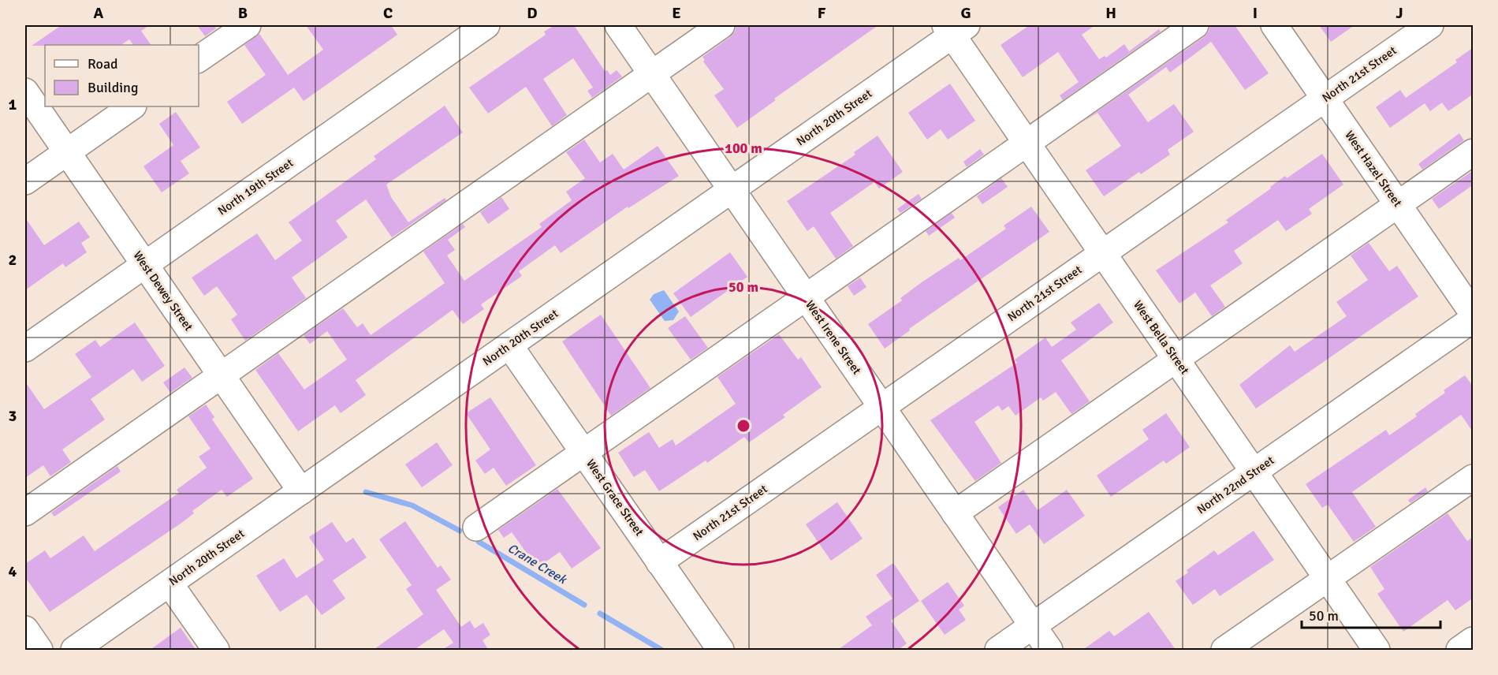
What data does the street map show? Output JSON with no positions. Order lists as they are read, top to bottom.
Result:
{
  "streets": {
    "street": [
      "North 21st Street",
      "North 20th Street",
      "West Hazel Street",
      "North 19th Street",
      "West Dewey Street",
      "West Irene Street",
      "West Bella Street",
      "North 22nd Street",
      "West Grace Street"
    ]
  },
  "crossings": [
    ["North 21st Street", "West Hazel Street"],
    ["North 21st Street", "West Irene Street"],
    ["North 21st Street", "West Bella Street"],
    ["North 21st Street", "West Grace Street"],
    ["North 20th Street", "West Dewey Street"],
    ["North 20th Street", "West Irene Street"],
    ["North 20th Street", "West Bella Street"],
    ["North 20th Street", "West Grace Street"],
    ["North 19th Street", "West Dewey Street"],
    ["West Irene Street", "North 22nd Street"],
    ["West Bella Street", "North 22nd Street"]
  ],
  "water": ["Crane Creek"],
  "legend": ["Road", "Building"],
  "scale_bar": "50 m",
  "grid": {
    "columns": [
      "A",
      "B",
      "C",
      "D",
      "E",
      "F",
      "G",
      "H",
      "I",
      "J"
    ],
    "rows": [
      "1",
      "2",
      "3",
      "4"
    ]
  },
  "rings": ["100 m", "50 m"]
}
